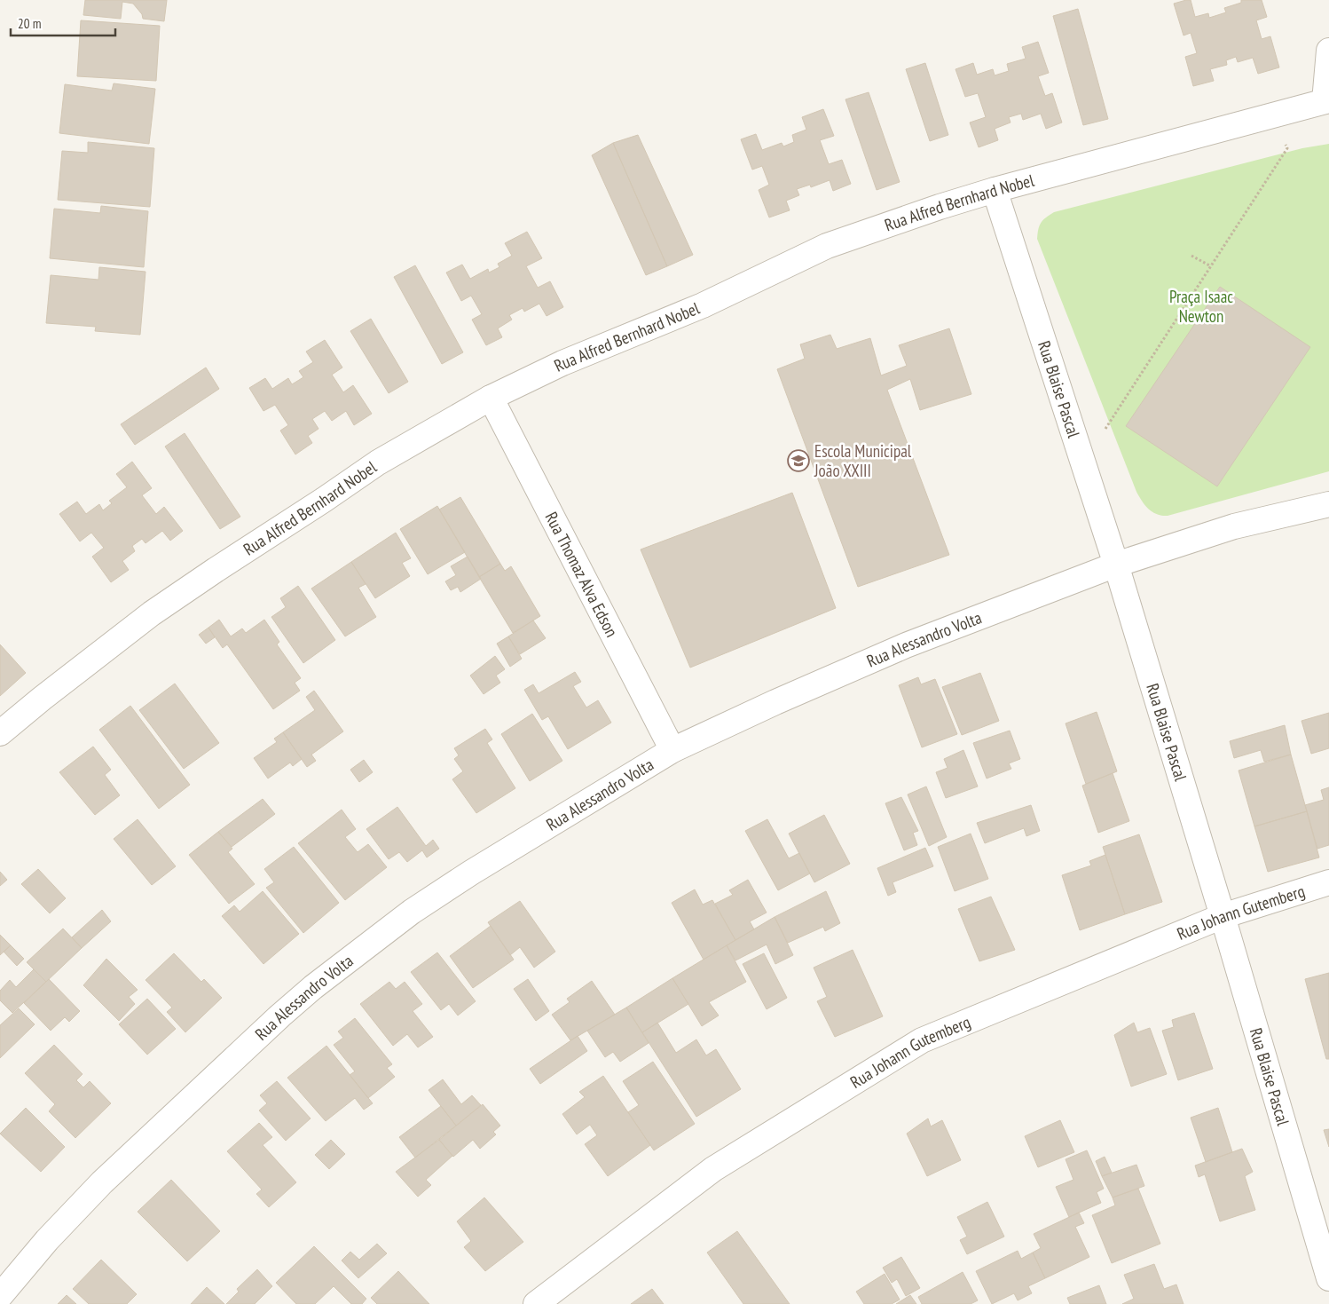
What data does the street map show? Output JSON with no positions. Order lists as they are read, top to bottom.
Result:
{
  "streets": {
    "street": [
      "Rua Alfred Bernhard Nobel",
      "Rua Blaise Pascal",
      "Rua Thomaz Alva Edson",
      "Rua Alessandro Volta",
      "Rua Johann Gutemberg"
    ]
  },
  "crossings": [
    ["Rua Alfred Bernhard Nobel", "Rua Blaise Pascal"],
    ["Rua Alfred Bernhard Nobel", "Rua Thomaz Alva Edson"],
    ["Rua Blaise Pascal", "Rua Alessandro Volta"],
    ["Rua Blaise Pascal", "Rua Johann Gutemberg"],
    ["Rua Thomaz Alva Edson", "Rua Alessandro Volta"]
  ],
  "parks": ["Praça Isaac Newton"],
  "places": {
    "school or university": ["Escola Municipal João XXIII"]
  },
  "scale_bar": "20 m"
}
